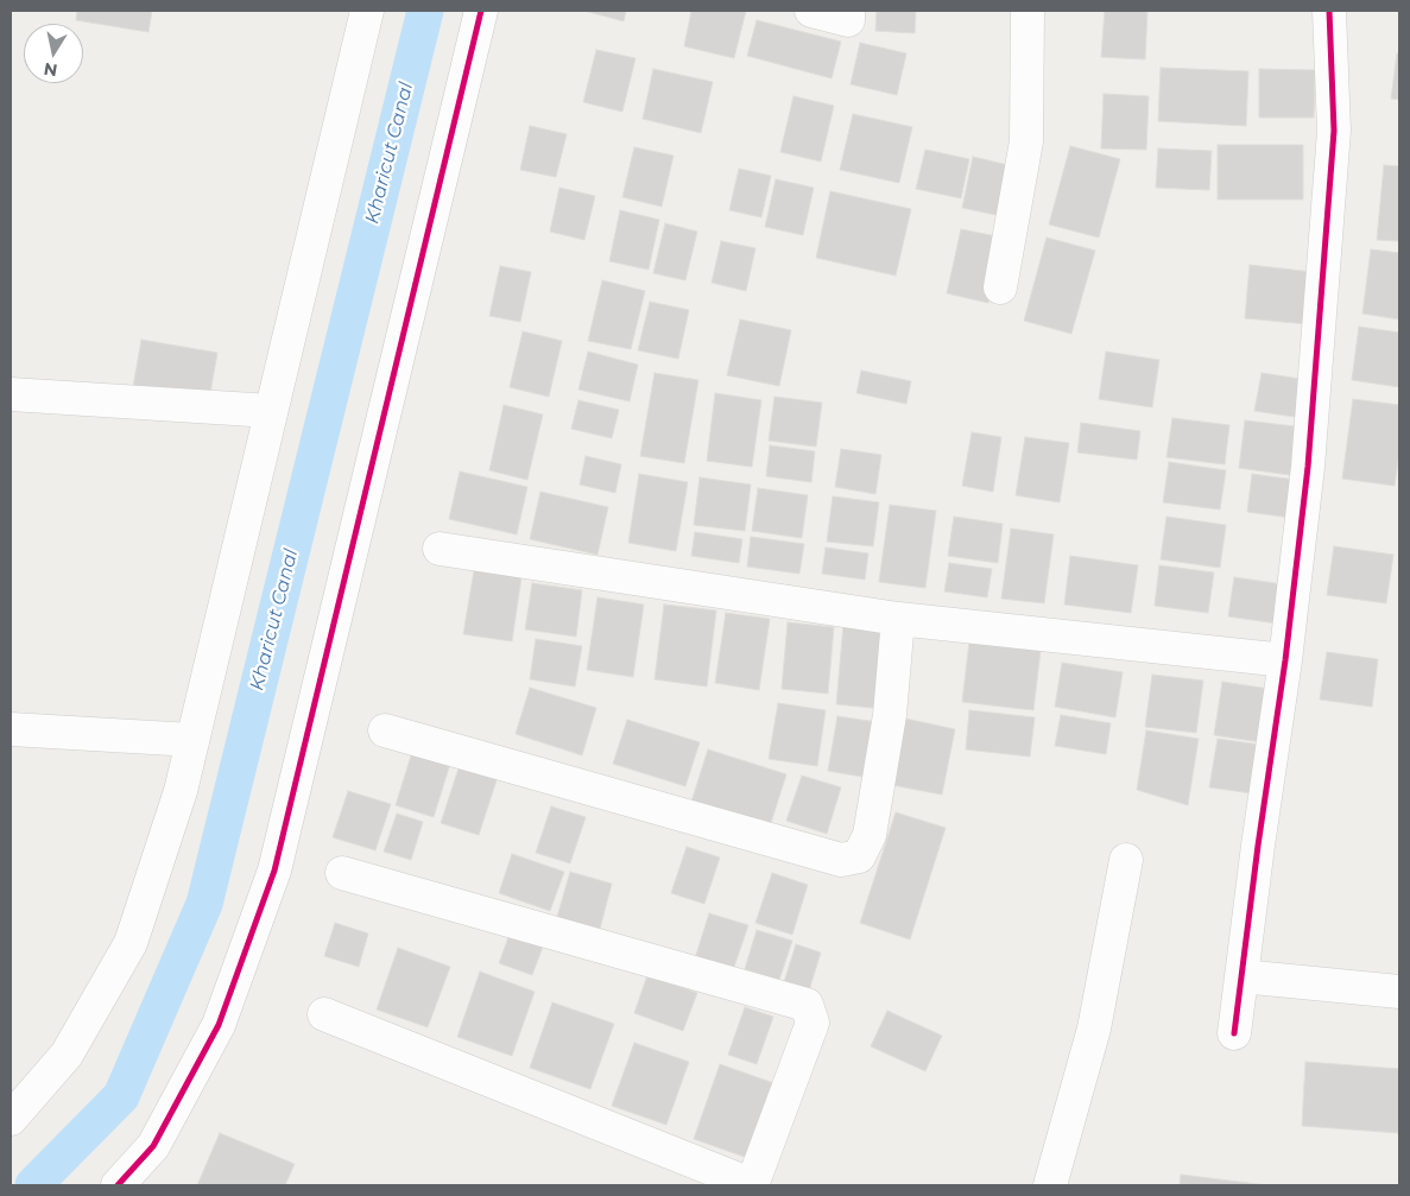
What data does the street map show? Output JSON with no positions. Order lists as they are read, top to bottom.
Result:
{
  "water": ["Kharicut Canal"],
  "north": "bottom"
}
